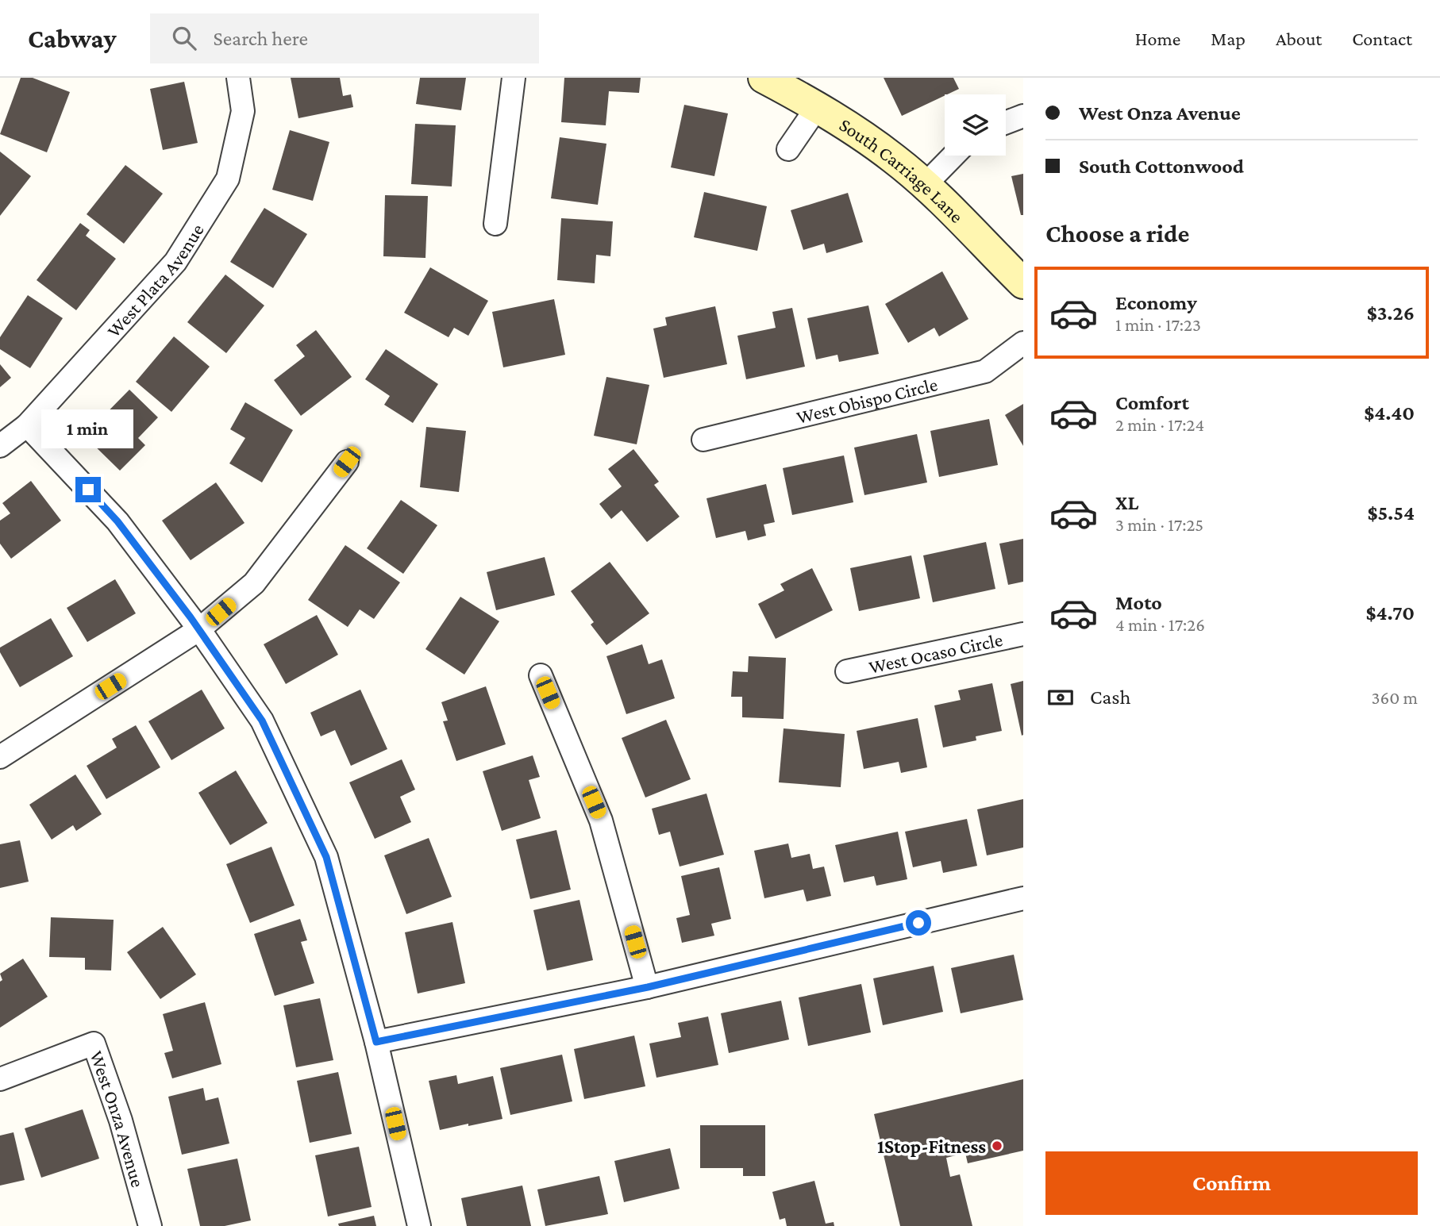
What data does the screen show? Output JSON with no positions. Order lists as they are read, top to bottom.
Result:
{
  "streets": {
    "street": [
      "South Carriage Lane",
      "West Plata Avenue",
      "West Obispo Circle",
      "West Ocaso Circle",
      "West Onza Avenue"
    ]
  },
  "places": ["1Stop-Fitness"],
  "page": {
    "header": "Cabway",
    "search": "Search here",
    "nav": [
      "Home",
      "Map",
      "About",
      "Contact"
    ],
    "banner": ["West Onza Avenue", "South Cottonwood"],
    "heading": "Choose a ride",
    "list": [
      {
        "name": "Economy",
        "note": "1 min · 17:23",
        "value": "$3.26"
      },
      {
        "name": "Comfort",
        "note": "2 min · 17:24",
        "value": "$4.40"
      },
      {
        "name": "XL",
        "note": "3 min · 17:25",
        "value": "$5.54"
      },
      {
        "name": "Moto",
        "note": "4 min · 17:26",
        "value": "$4.70"
      }
    ],
    "bubble": "1 min",
    "pay": ["Cash", "360 m"],
    "buttons": "Confirm"
  }
}
